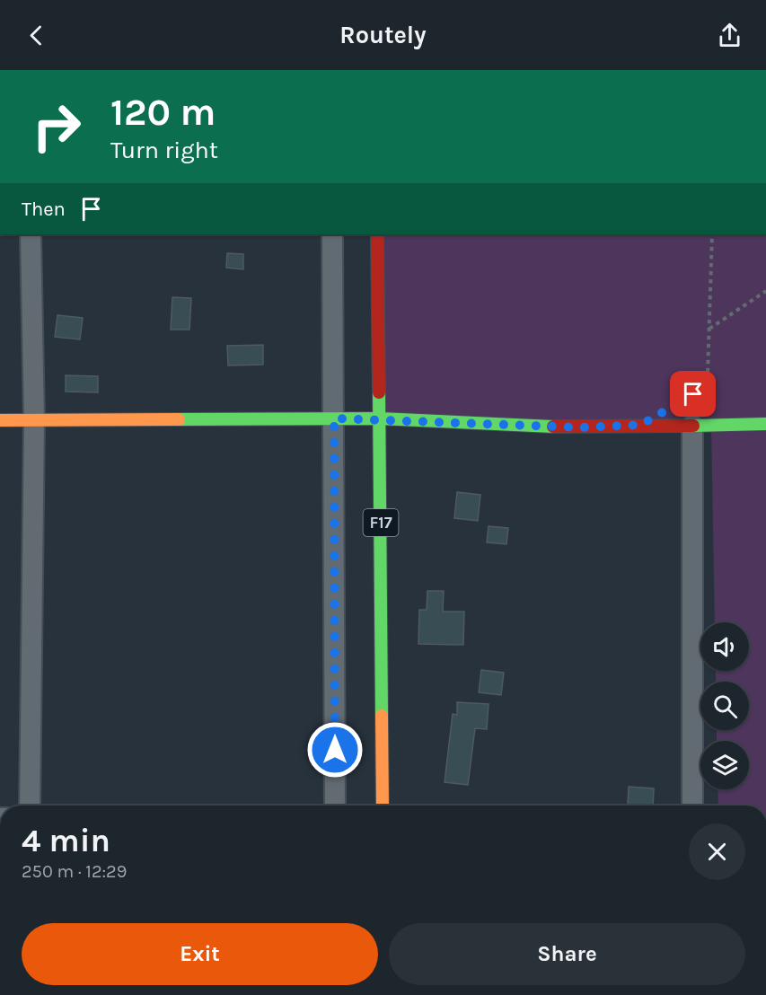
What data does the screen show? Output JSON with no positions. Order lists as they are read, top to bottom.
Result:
{
  "streets": {
    "main road": ["F17"]
  },
  "page": {
    "header": "Routely",
    "turn": ["120 m", "Turn right"],
    "then": "Then",
    "heading": ["4 min", "250 m · 12:29"],
    "buttons": ["Exit", "Share"]
  }
}
